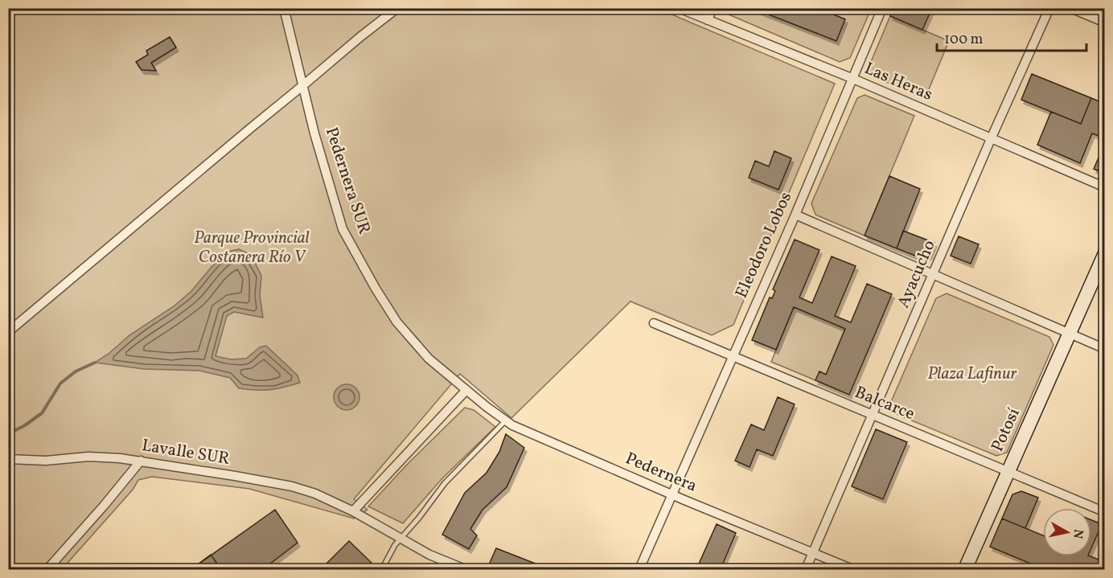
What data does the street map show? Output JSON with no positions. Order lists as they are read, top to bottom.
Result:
{
  "streets": {
    "main road": ["Potosí"],
    "street": [
      "Las Heras",
      "Pedernera SUR",
      "Eleodoro Lobos",
      "Ayacucho",
      "Balcarce",
      "Lavalle SUR",
      "Pedernera"
    ]
  },
  "crossings": [
    ["Las Heras", "Eleodoro Lobos"],
    ["Las Heras", "Ayacucho"],
    ["Pedernera SUR", "Pedernera"],
    ["Eleodoro Lobos", "Balcarce"],
    ["Eleodoro Lobos", "Pedernera"],
    ["Ayacucho", "Balcarce"],
    ["Ayacucho", "Pedernera"],
    ["Balcarce", "Potosí"]
  ],
  "parks": ["Parque Provincial Costanera Río V", "Plaza Lafinur"],
  "scale_bar": "100 m",
  "north": "right"
}
